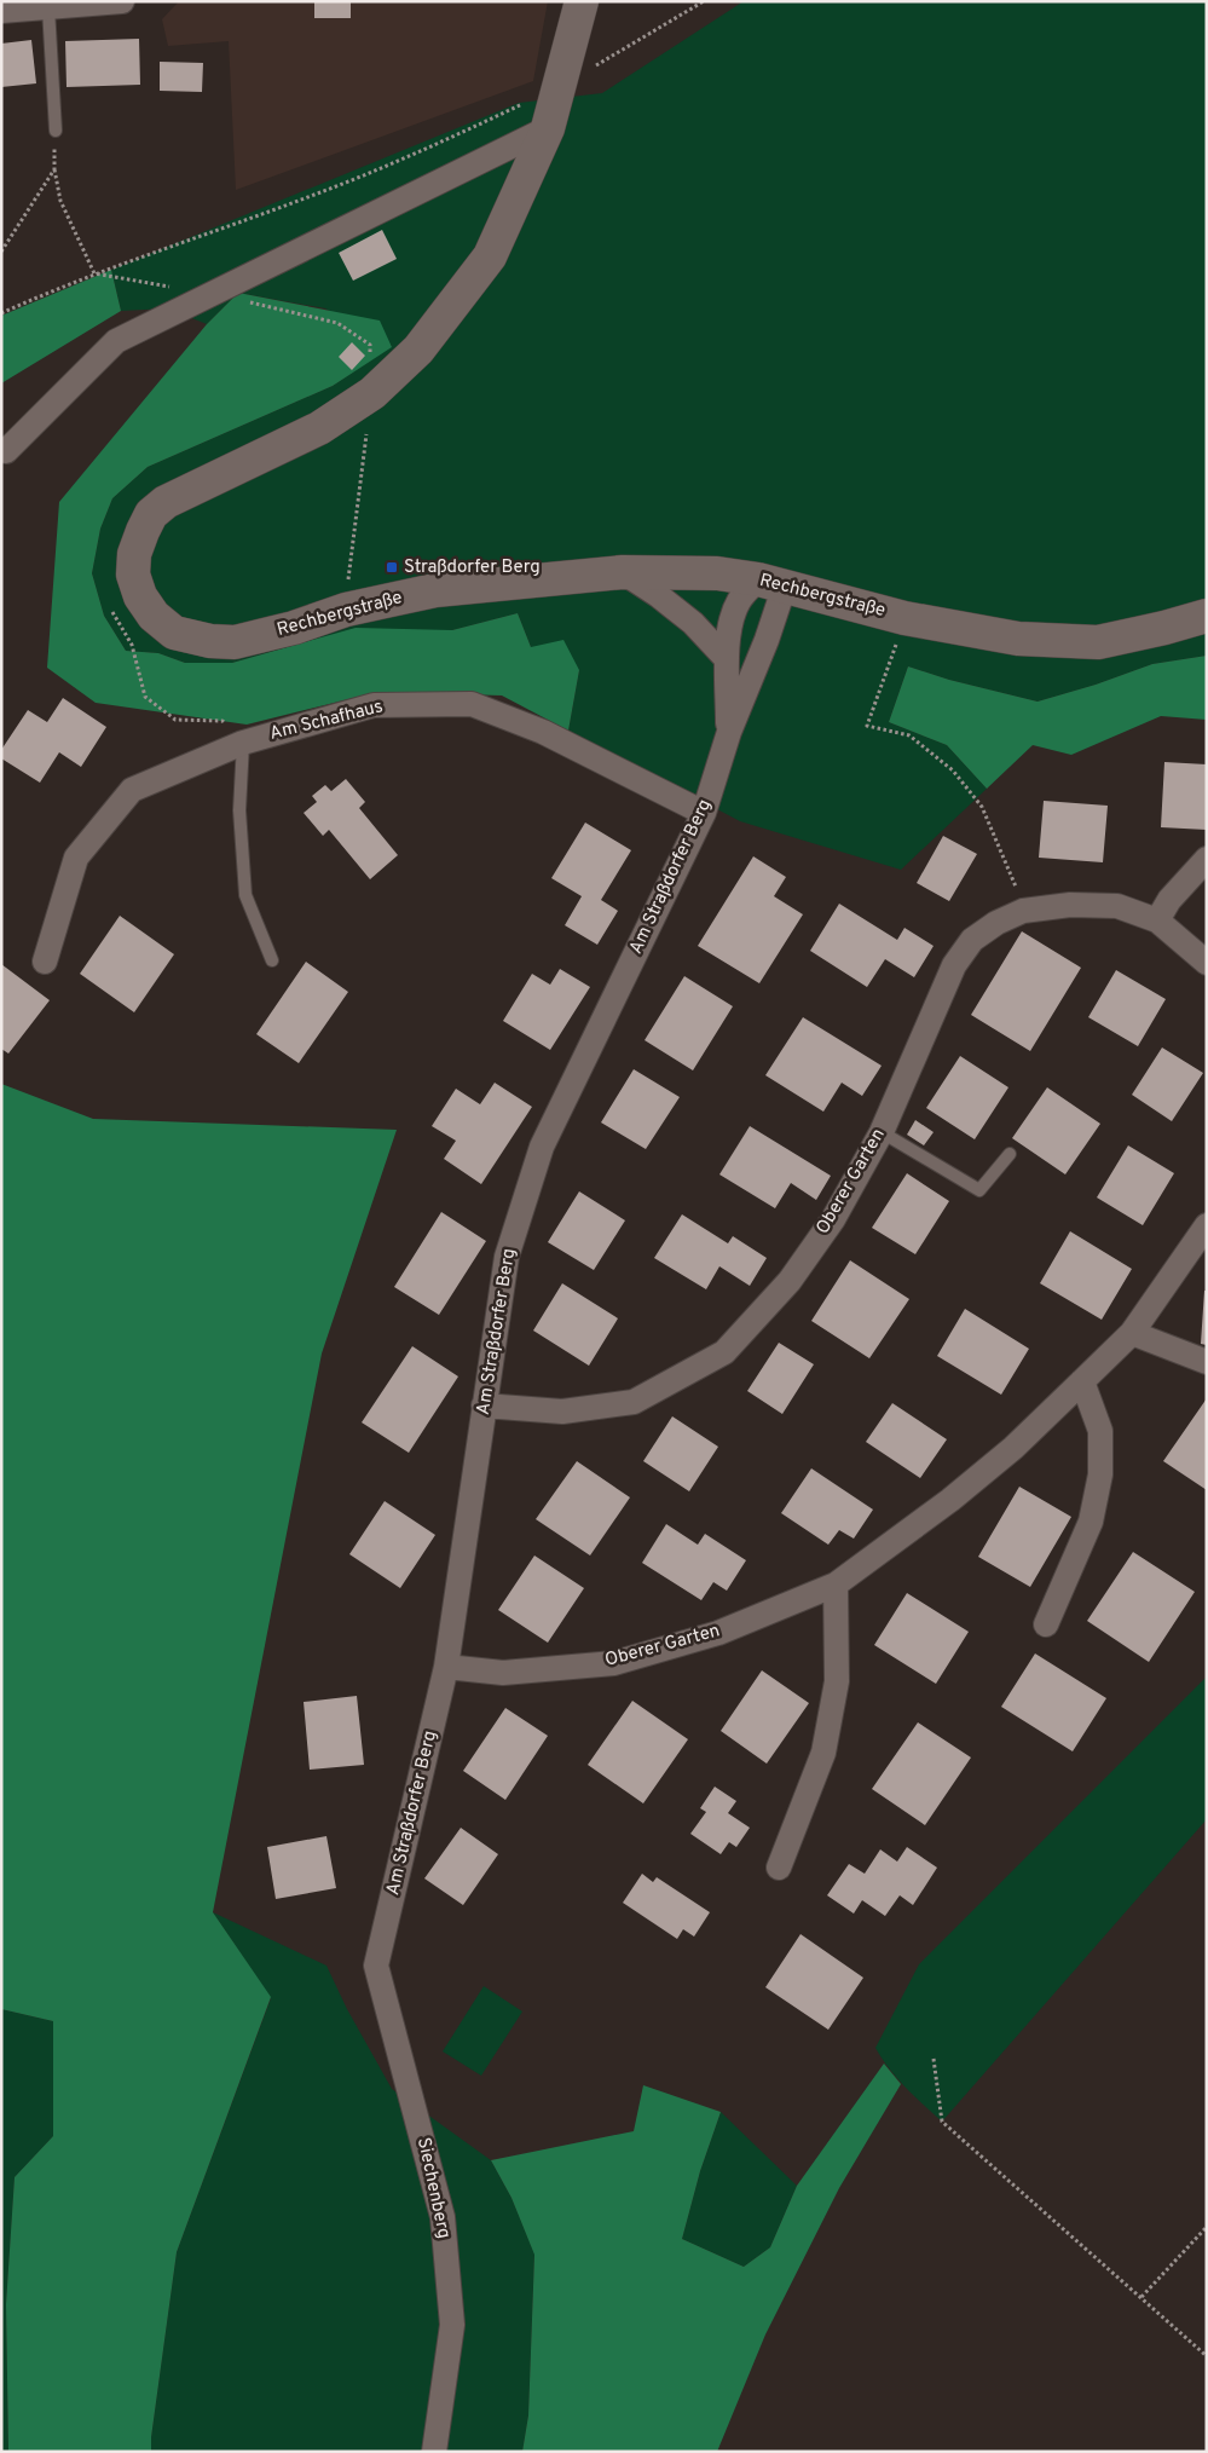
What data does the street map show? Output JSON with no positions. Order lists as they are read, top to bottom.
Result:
{
  "streets": {
    "main road": ["Rechbergstraße"],
    "street": [
      "Am Schafhaus",
      "Am Straßdorfer Berg",
      "Oberer Garten",
      "Siechenberg"
    ]
  },
  "crossings": [
    ["Rechbergstraße", "Am Straßdorfer Berg"],
    ["Am Schafhaus", "Am Straßdorfer Berg"],
    ["Am Straßdorfer Berg", "Oberer Garten"],
    ["Am Straßdorfer Berg", "Siechenberg"]
  ],
  "places": {
    "transit": ["Straßdorfer Berg"]
  }
}
